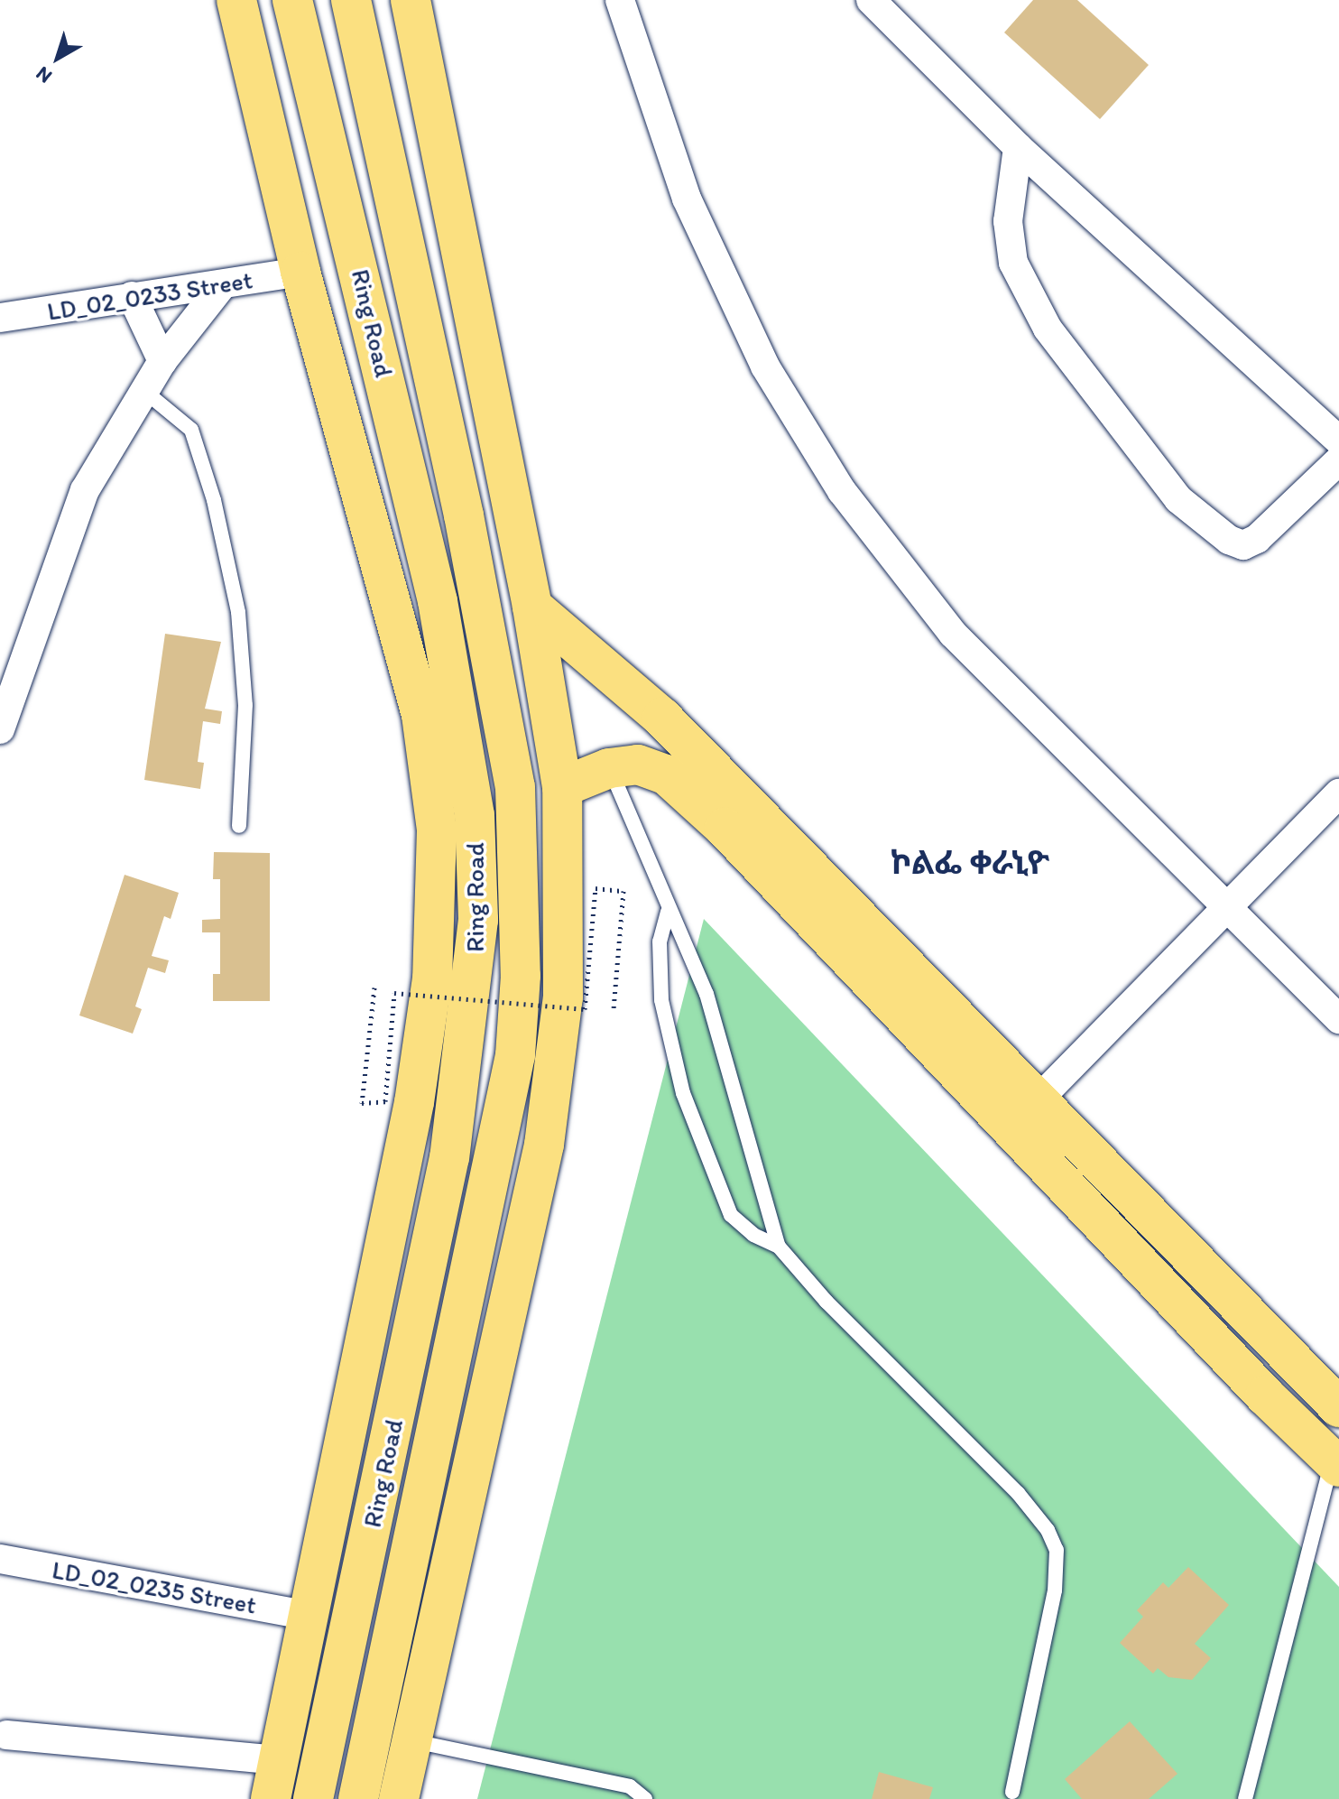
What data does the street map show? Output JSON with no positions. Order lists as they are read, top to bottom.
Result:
{
  "streets": {
    "main road": ["Ring Road"],
    "street": ["LD_02_0233 Street", "LD_02_0235 Street"]
  },
  "districts": ["ኮልፌ ቀራኒዮ"],
  "north": "bottom left"
}
